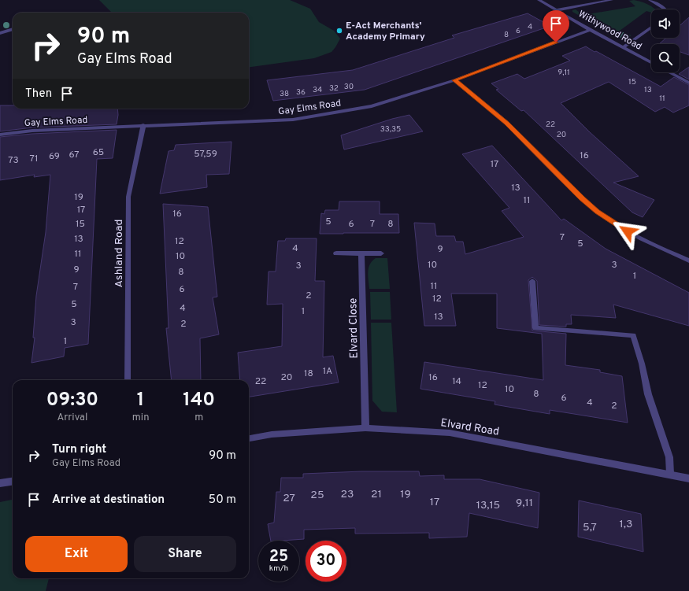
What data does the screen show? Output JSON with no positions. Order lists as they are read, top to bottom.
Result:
{
  "streets": {
    "street": [
      "Withywood Road",
      "Gay Elms Road",
      "Ashland Road",
      "Elvard Close",
      "Elvard Road"
    ]
  },
  "crossings": [
    ["Withywood Road", "Gay Elms Road"],
    ["Gay Elms Road", "Ashland Road"],
    ["Elvard Close", "Elvard Road"]
  ],
  "places": ["E-Act Merchants' Academy Primary"],
  "house_numbers": [
    "4",
    "6",
    "8",
    "9,11",
    "15",
    "30",
    "32",
    "34",
    "13",
    "36",
    "38",
    "11",
    "22",
    "33,35",
    "20",
    "65",
    "57,59",
    "67",
    "16",
    "69",
    "71",
    "73",
    "17",
    "13",
    "19",
    "11",
    "17",
    "16",
    "5",
    "15",
    "6",
    "7",
    "8",
    "7",
    "13",
    "12",
    "5",
    "4",
    "9",
    "11",
    "10",
    "10",
    "3",
    "3",
    "9",
    "8",
    "1",
    "11",
    "7",
    "6",
    "2",
    "12",
    "5",
    "4",
    "1",
    "13",
    "3",
    "2",
    "1",
    "1A",
    "18",
    "20",
    "16",
    "22",
    "14",
    "12",
    "10",
    "8",
    "6",
    "4",
    "2",
    "23",
    "21",
    "19",
    "25",
    "27",
    "17",
    "9,11",
    "13,15",
    "1,3",
    "5,7"
  ],
  "page": {
    "turn": ["90 m", "Gay Elms Road"],
    "then": "Then",
    "eta": [
      "09:30",
      "Arrival",
      "1",
      "min",
      "140",
      "m"
    ],
    "list": [
      {
        "name": "Turn right",
        "note": "Gay Elms Road",
        "value": "90 m"
      },
      {
        "name": "Arrive at destination",
        "value": "50 m"
      }
    ],
    "buttons": ["Exit", "Share"],
    "speed": "25 km/h",
    "limit": "30"
  }
}
